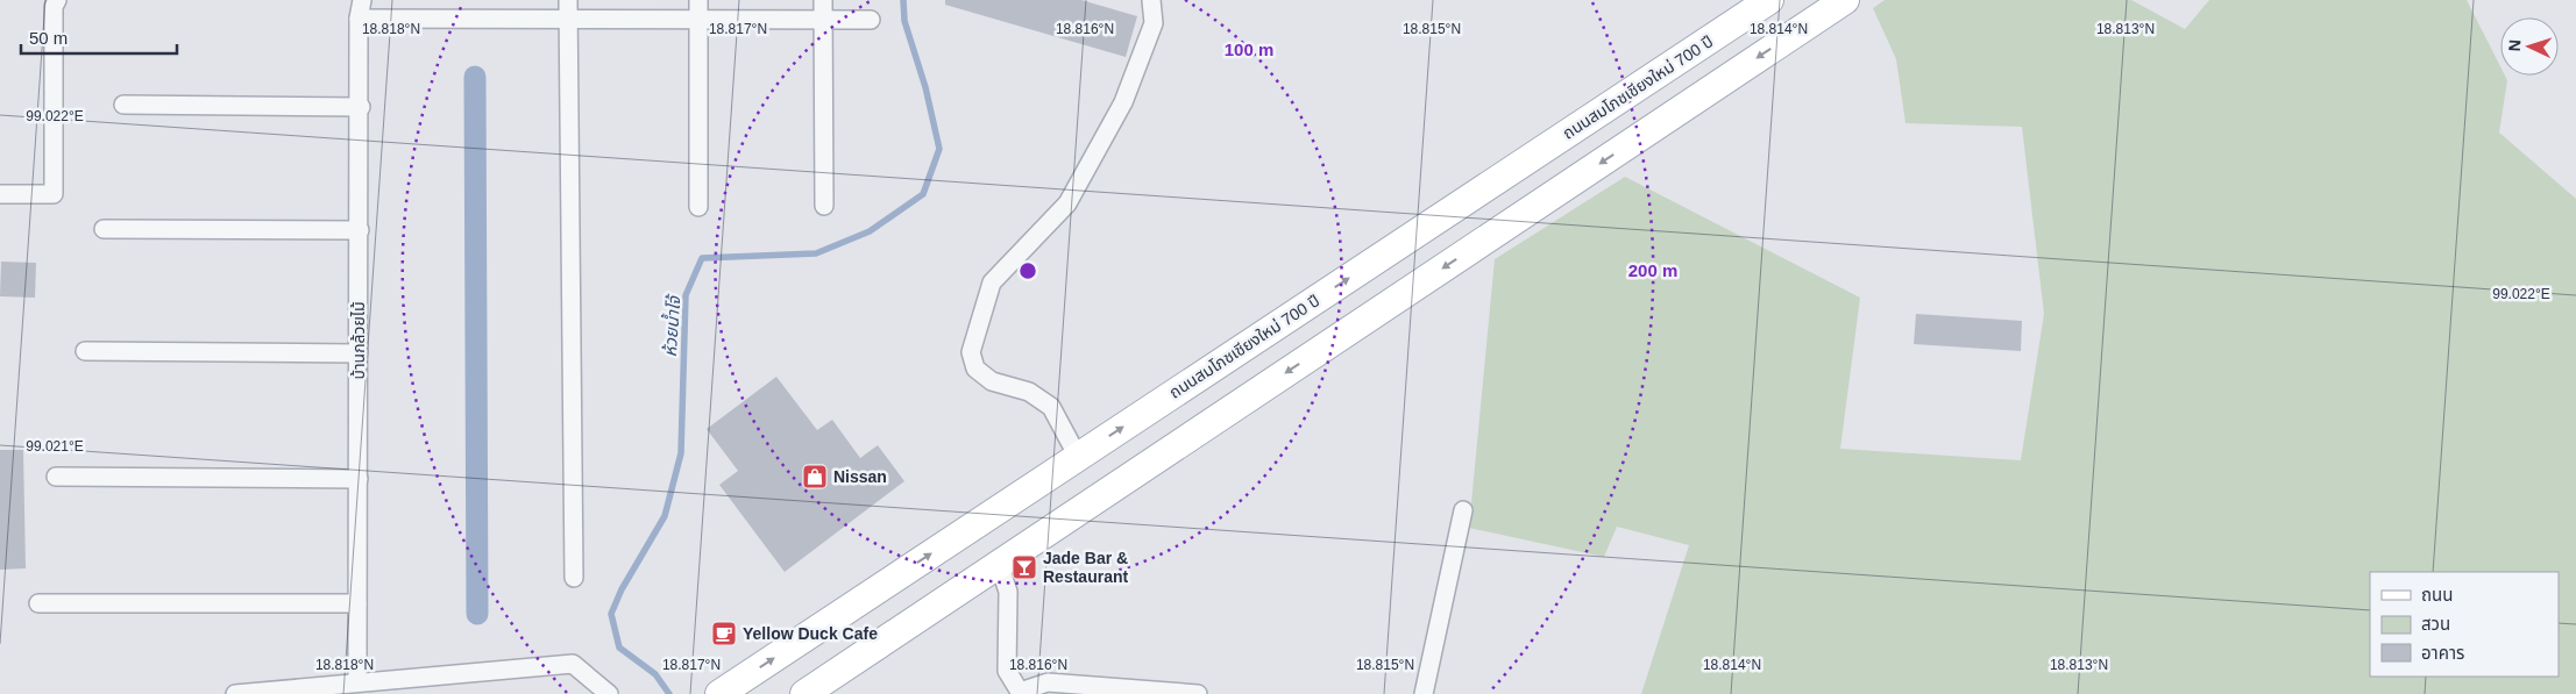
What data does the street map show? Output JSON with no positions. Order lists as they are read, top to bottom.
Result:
{
  "streets": {
    "main road": ["ถนนสมโภชเชียงใหม่ 700 ปี"],
    "street": ["บ้านกล้วยไม้"]
  },
  "water": ["ห้วยน้ำโจ้"],
  "places": {
    "shop": ["Nissan"],
    "bar": ["Jade Bar & Restaurant"],
    "cafe": ["Yellow Duck Cafe"]
  },
  "legend": ["ถนน", "สวน", "อาคาร"],
  "scale_bar": "50 m",
  "north": "left",
  "coordinates": [
    "18.818°N",
    "18.817°N",
    "18.816°N",
    "18.815°N",
    "18.814°N",
    "18.813°N",
    "99.022°E",
    "99.021°E"
  ],
  "rings": ["100 m", "200 m"]
}
